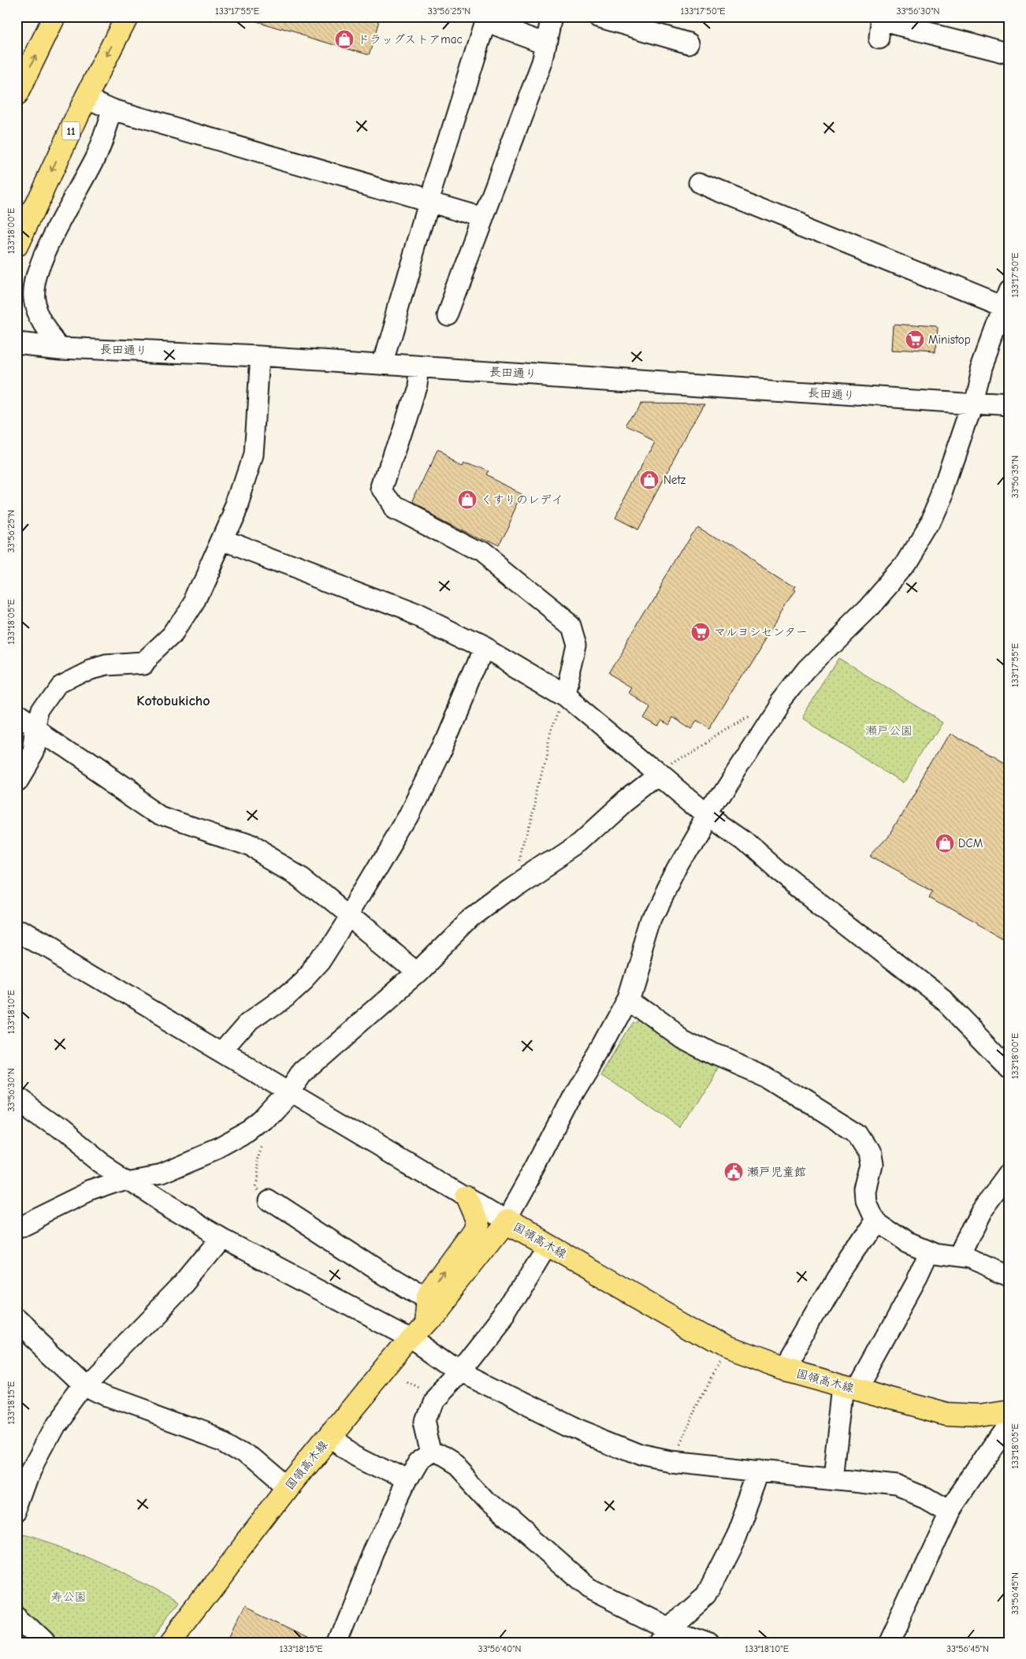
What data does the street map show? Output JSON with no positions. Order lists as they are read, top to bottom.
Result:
{
  "streets": {
    "main road": ["11", "国領高木線"],
    "street": ["長田通り"]
  },
  "districts": ["Kotobukicho"],
  "parks": ["瀬戸公園", "寿公園"],
  "places": {
    "shop": [
      "ドラッグストアmac",
      "Netz",
      "くすりのレデイ",
      "DCM"
    ],
    "supermarket": ["Ministop", "マルヨシセンター"],
    "public building": ["瀬戸児童館"]
  },
  "coordinates": [
    "133°17'55\"E",
    "33°56'25\"N",
    "133°17'50\"E",
    "33°56'30\"N",
    "133°18'00\"E",
    "33°56'35\"N",
    "133°18'05\"E",
    "133°18'10\"E",
    "133°18'15\"E",
    "33°56'45\"N",
    "33°56'40\"N"
  ]
}
